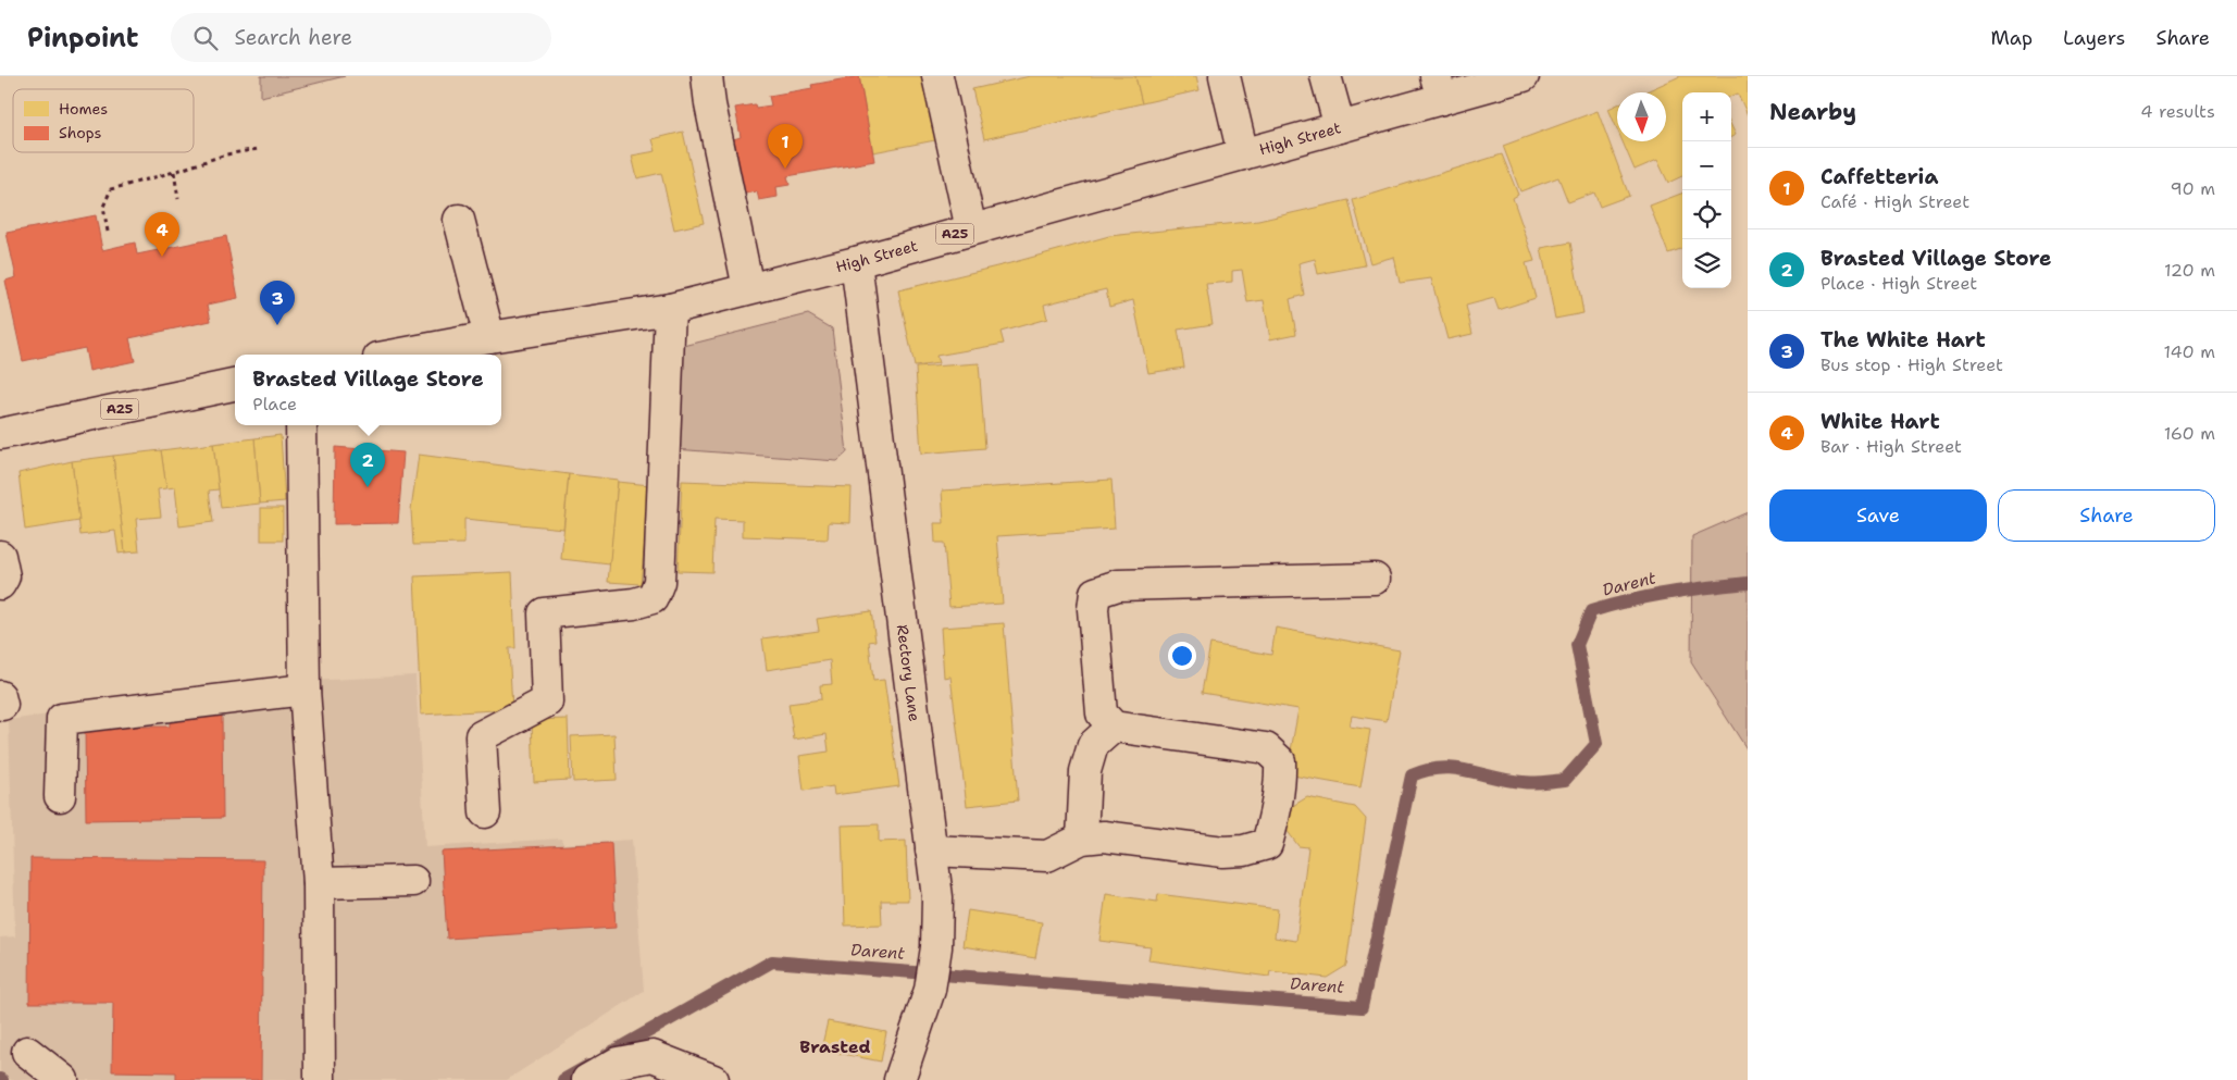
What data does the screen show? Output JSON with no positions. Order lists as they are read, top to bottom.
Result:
{
  "streets": {
    "main road": ["High Street", "A25", "Rectory Lane"]
  },
  "crossings": [
    ["High Street", "Rectory Lane"]
  ],
  "districts": ["Brasted"],
  "water": ["Darent"],
  "legend": ["Homes", "Shops"],
  "north": "bottom",
  "page": {
    "header": "Pinpoint",
    "search": "Search here",
    "nav": ["Map", "Layers", "Share"],
    "heading": ["Nearby", "4 results"],
    "map_buttons": ["+", "−"],
    "pins": [
      "1",
      "4",
      "3",
      "2"
    ],
    "list": [
      {
        "mark": "1",
        "name": "Caffetteria",
        "note": "Café · High Street",
        "value": "90 m"
      },
      {
        "mark": "2",
        "name": "Brasted Village Store",
        "note": "Place · High Street",
        "value": "120 m"
      },
      {
        "mark": "3",
        "name": "The White Hart",
        "note": "Bus stop · High Street",
        "value": "140 m"
      },
      {
        "mark": "4",
        "name": "White Hart",
        "note": "Bar · High Street",
        "value": "160 m"
      }
    ],
    "popup": ["Brasted Village Store", "Place"],
    "buttons": ["Save", "Share"]
  }
}
